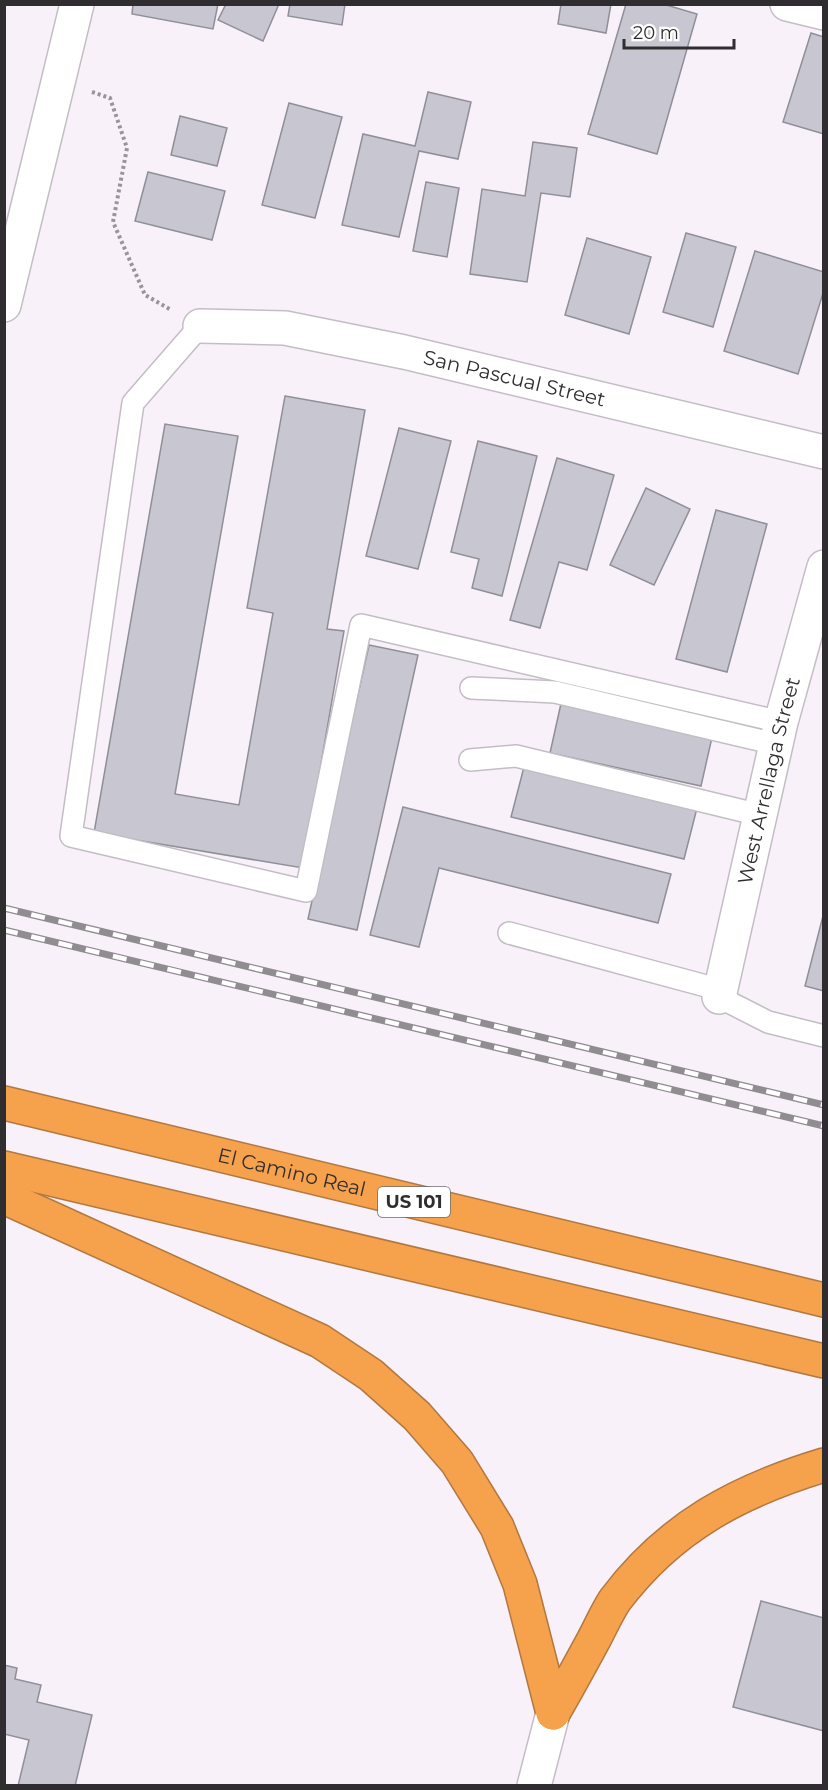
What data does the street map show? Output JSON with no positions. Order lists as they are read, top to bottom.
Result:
{
  "streets": {
    "highway": ["El Camino Real", "US 101"],
    "street": ["San Pascual Street", "West Arrellaga Street"]
  },
  "scale_bar": "20 m"
}
